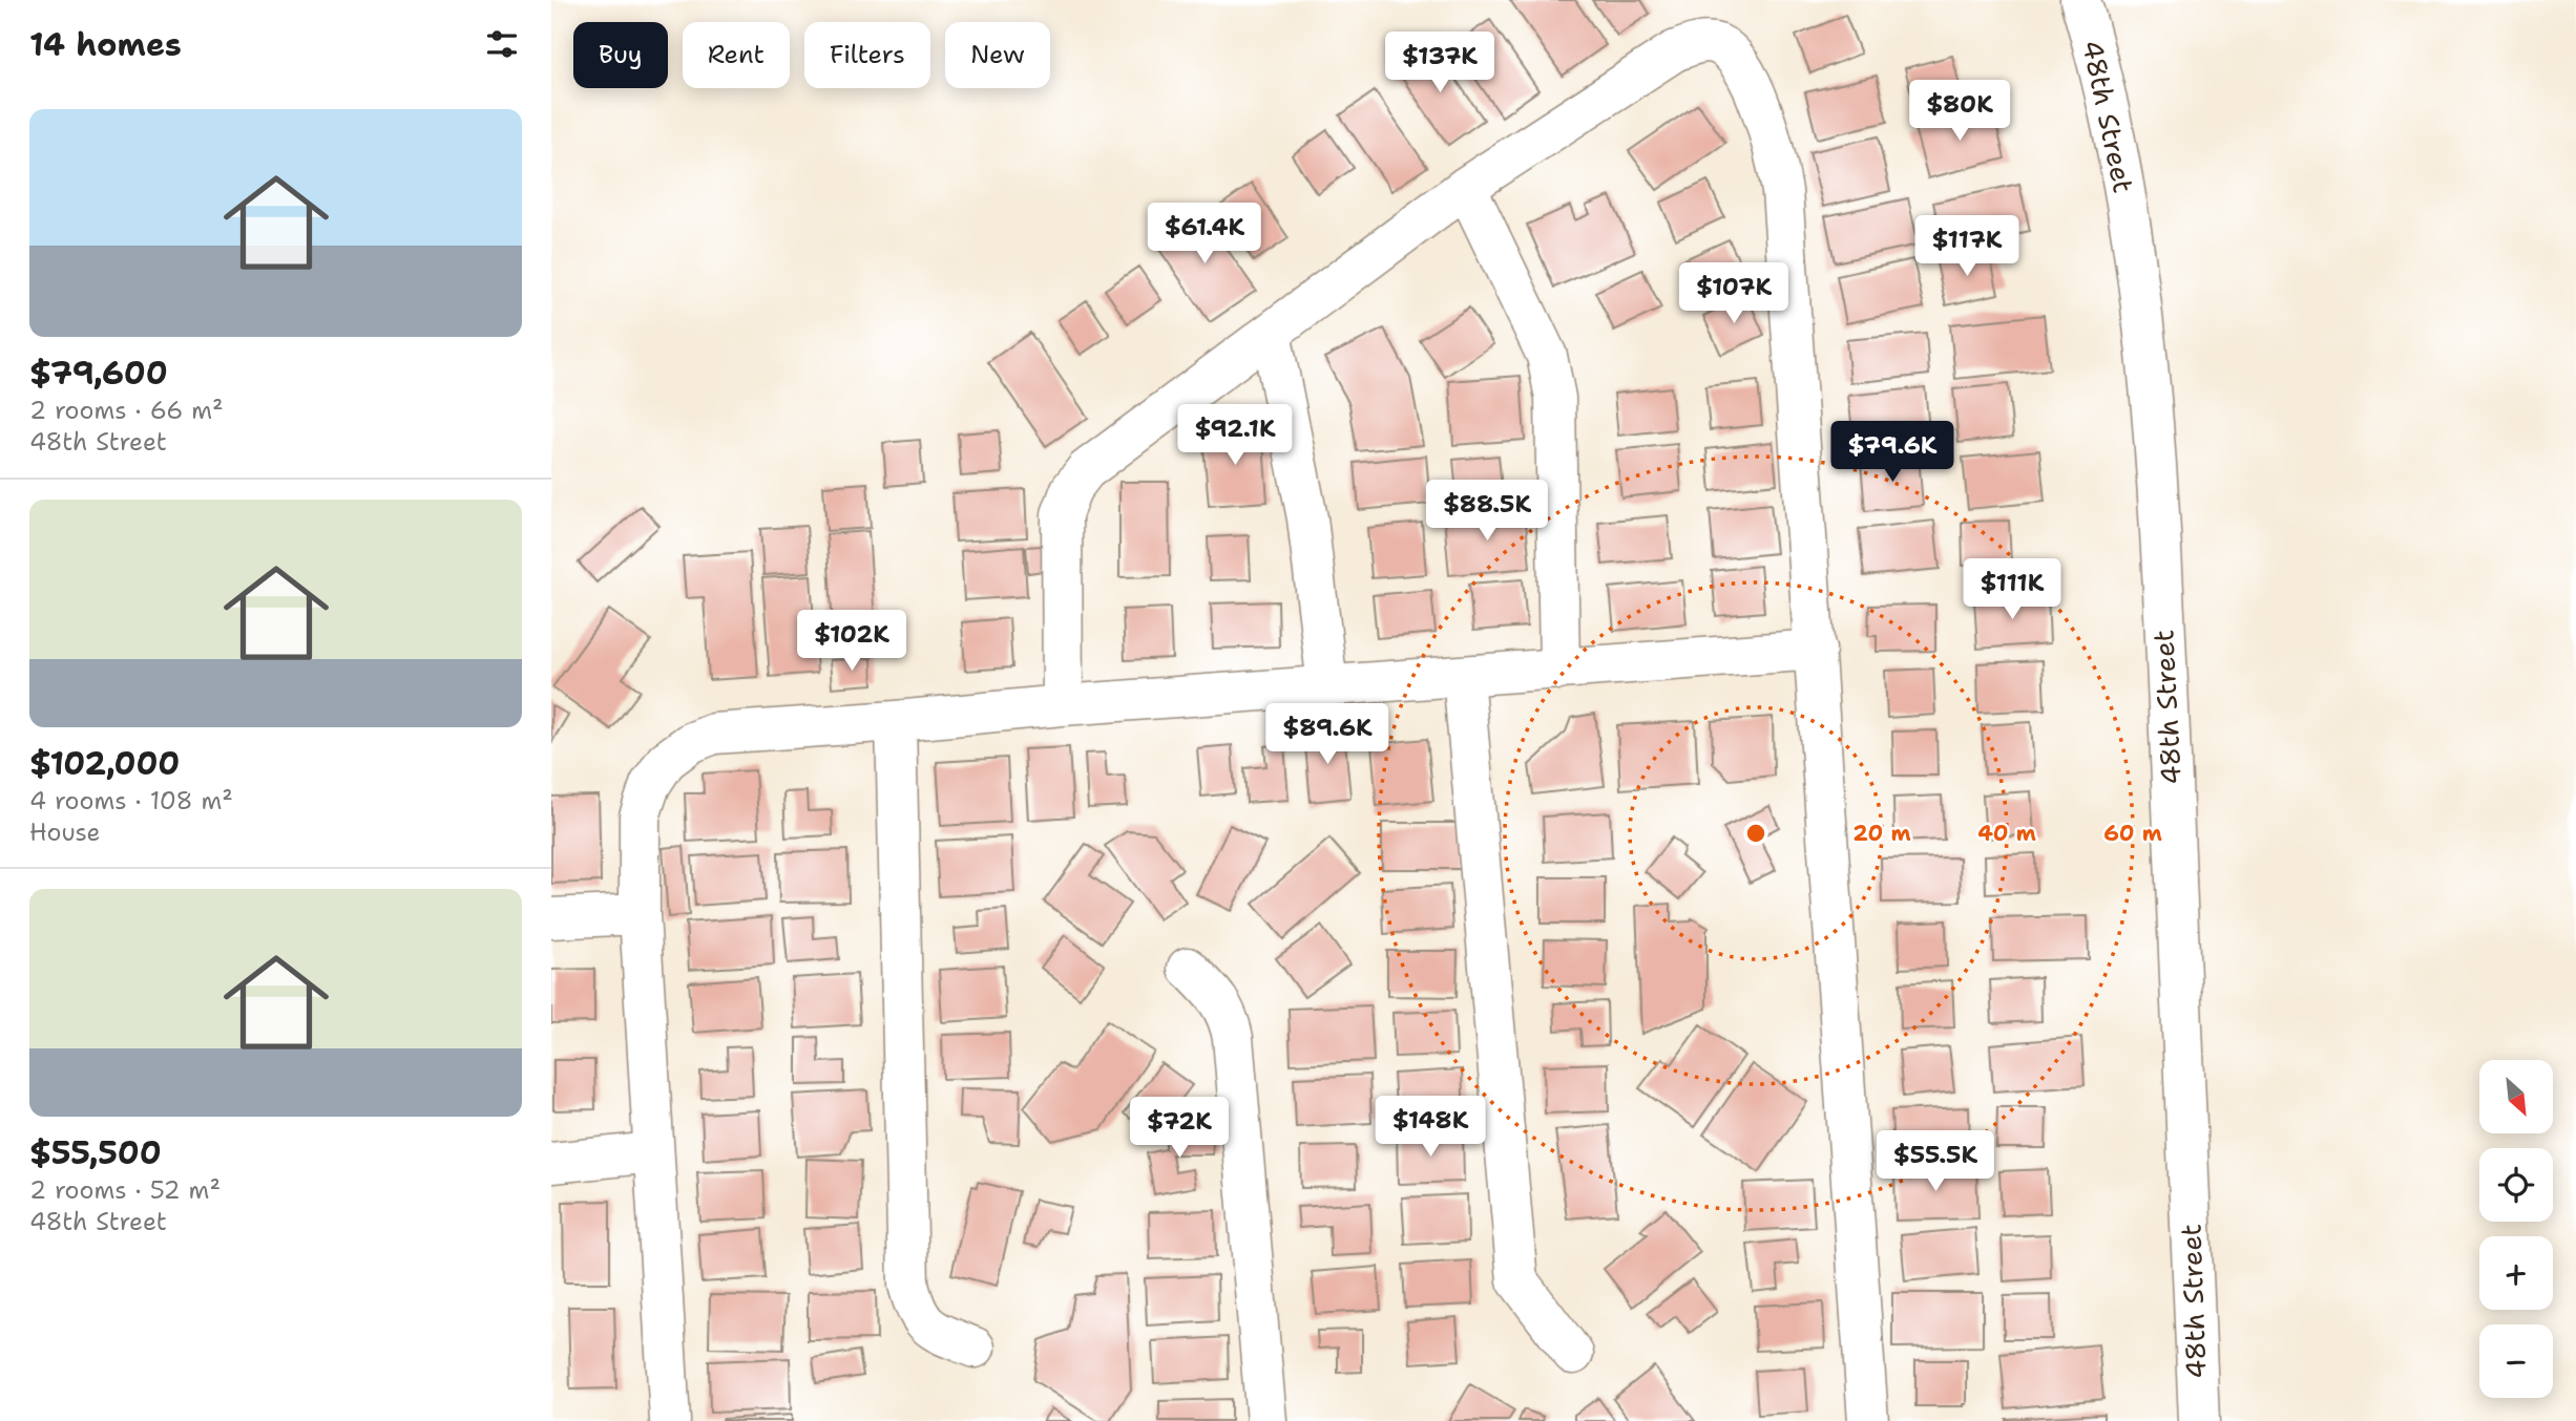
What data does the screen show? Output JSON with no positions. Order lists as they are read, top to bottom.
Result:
{
  "streets": {
    "street": ["48th Street"]
  },
  "north": "bottom right",
  "page": {
    "heading": "14 homes",
    "chip": [
      "Buy",
      "Rent",
      "Filters",
      "New"
    ],
    "price": [
      "$137K",
      "$80K",
      "$61.4K",
      "$117K",
      "$107K",
      "$92.1K",
      "$79.6K",
      "$88.5K",
      "$111K",
      "$102K",
      "$89.6K",
      "$148K",
      "$72K",
      "$55.5K"
    ],
    "list": [
      {
        "name": "$79,600",
        "note": "2 rooms · 66 m² · 48th Street"
      },
      {
        "name": "$102,000",
        "note": "4 rooms · 108 m² · House"
      },
      {
        "name": "$55,500",
        "note": "2 rooms · 52 m² · 48th Street"
      }
    ],
    "map_buttons": ["+", "−"]
  },
  "rings": ["20 m", "40 m", "60 m"]
}
